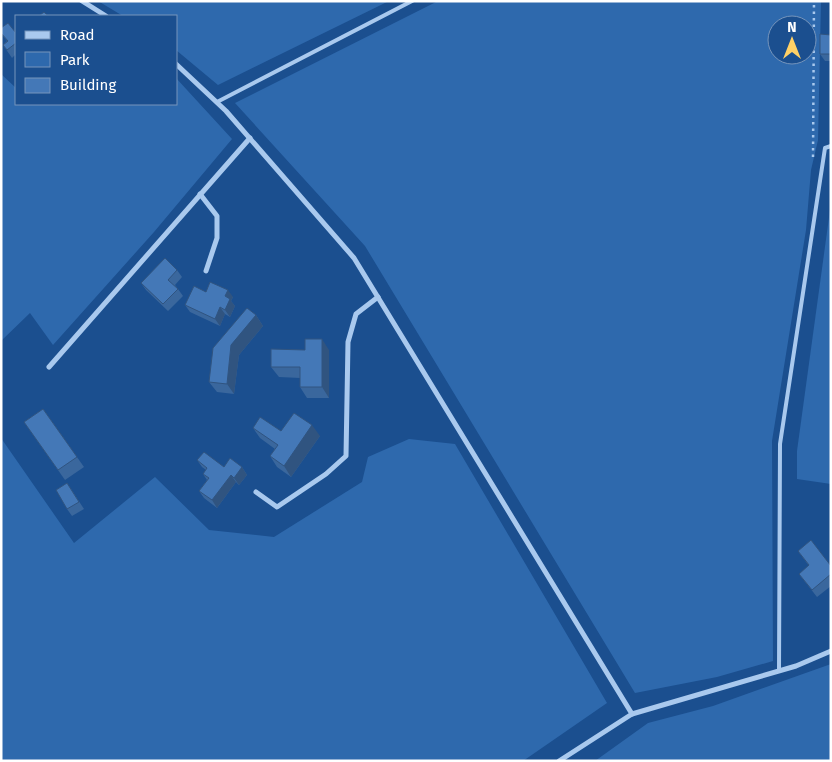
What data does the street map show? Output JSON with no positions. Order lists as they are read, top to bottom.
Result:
{
  "legend": ["Road", "Park", "Building"],
  "north": "top"
}
